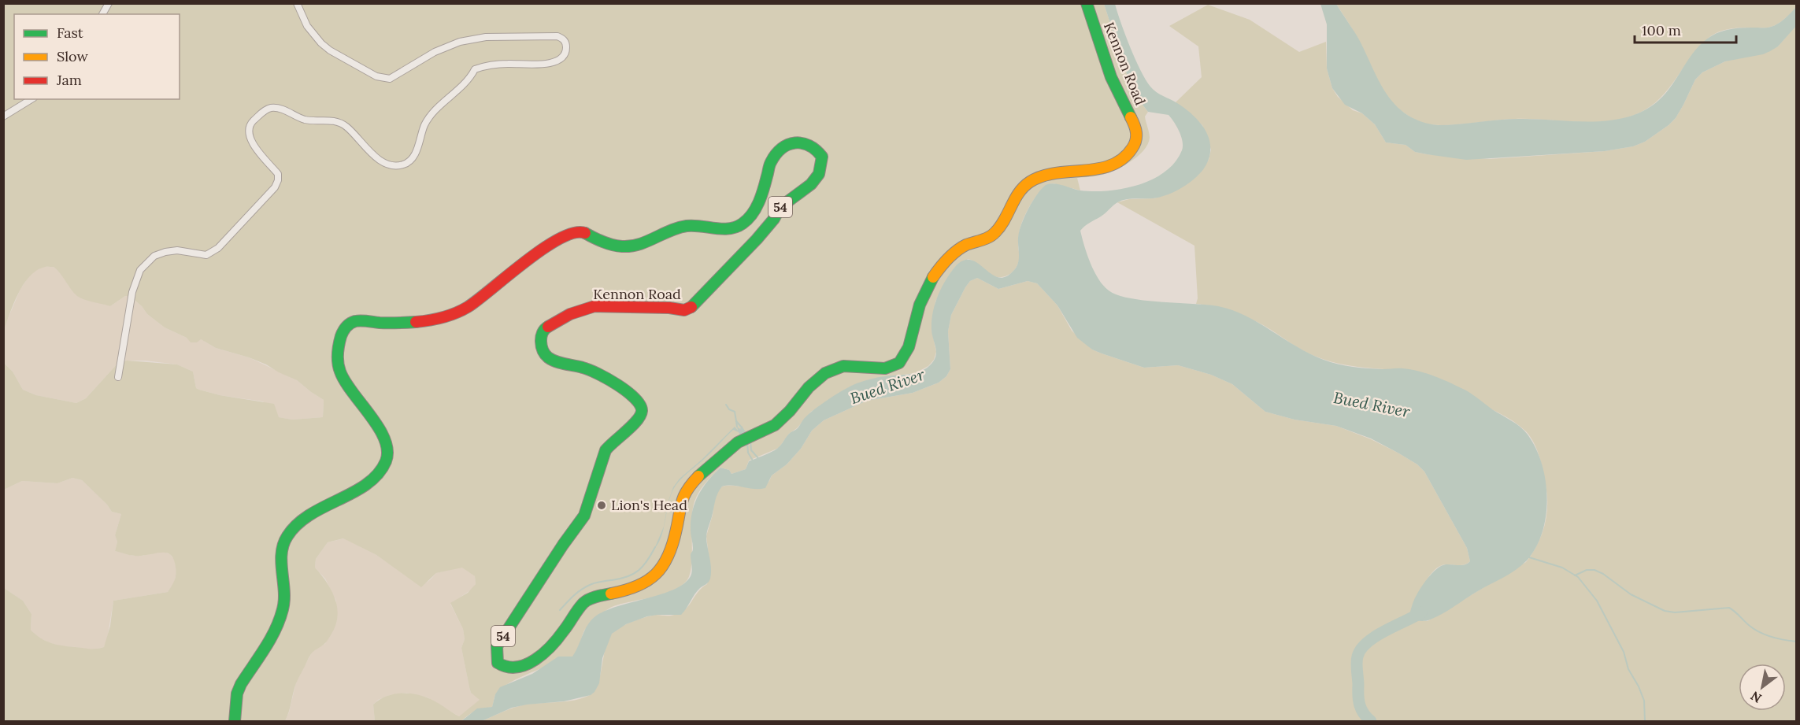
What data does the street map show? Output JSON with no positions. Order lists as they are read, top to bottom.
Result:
{
  "streets": {
    "highway": ["Kennon Road", "54"]
  },
  "water": ["Bued River"],
  "places": ["Lion's Head"],
  "legend": ["Fast", "Slow", "Jam"],
  "scale_bar": "100 m",
  "north": "bottom left"
}
